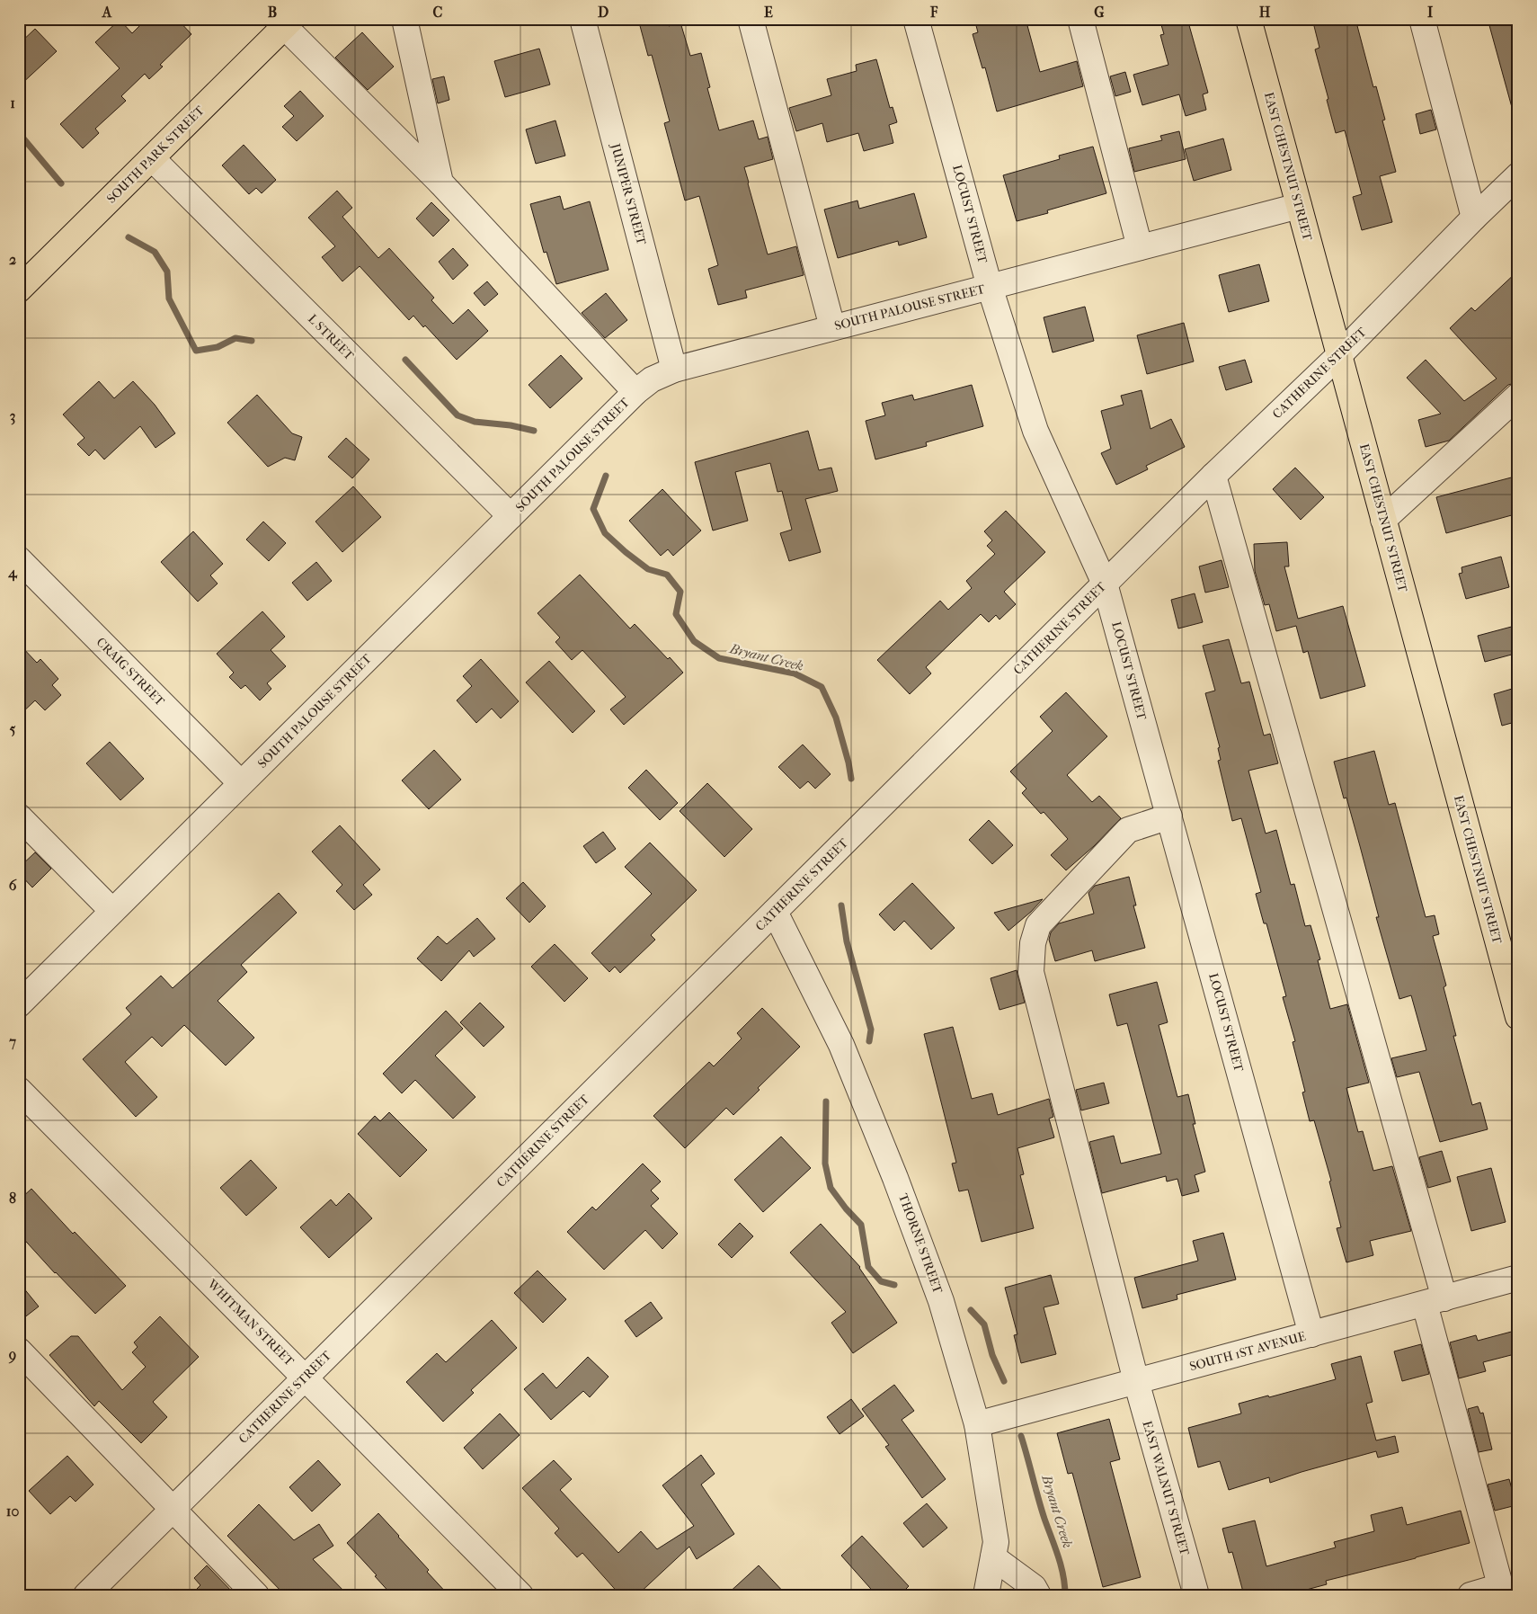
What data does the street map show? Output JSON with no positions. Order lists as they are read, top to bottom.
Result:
{
  "streets": {
    "main road": ["SOUTH PARK STREET", "EAST CHESTNUT STREET"],
    "street": [
      "JUNIPER STREET",
      "LOCUST STREET",
      "SOUTH PALOUSE STREET",
      "L STREET",
      "CATHERINE STREET",
      "CRAIG STREET",
      "THORNE STREET",
      "WHITMAN STREET",
      "SOUTH 1ST AVENUE",
      "EAST WALNUT STREET"
    ]
  },
  "crossings": [
    ["SOUTH PARK STREET", "L STREET"],
    ["EAST CHESTNUT STREET", "SOUTH PALOUSE STREET"],
    ["EAST CHESTNUT STREET", "CATHERINE STREET"],
    ["JUNIPER STREET", "SOUTH PALOUSE STREET"],
    ["LOCUST STREET", "SOUTH PALOUSE STREET"],
    ["LOCUST STREET", "CATHERINE STREET"],
    ["LOCUST STREET", "SOUTH 1ST AVENUE"],
    ["LOCUST STREET", "EAST WALNUT STREET"],
    ["SOUTH PALOUSE STREET", "L STREET"],
    ["SOUTH PALOUSE STREET", "CRAIG STREET"],
    ["CATHERINE STREET", "THORNE STREET"],
    ["CATHERINE STREET", "WHITMAN STREET"],
    ["THORNE STREET", "SOUTH 1ST AVENUE"],
    ["SOUTH 1ST AVENUE", "EAST WALNUT STREET"]
  ],
  "water": ["Bryant Creek"],
  "grid": {
    "columns": [
      "A",
      "B",
      "C",
      "D",
      "E",
      "F",
      "G",
      "H",
      "I"
    ],
    "rows": [
      "1",
      "2",
      "3",
      "4",
      "5",
      "6",
      "7",
      "8",
      "9",
      "10"
    ]
  }
}
